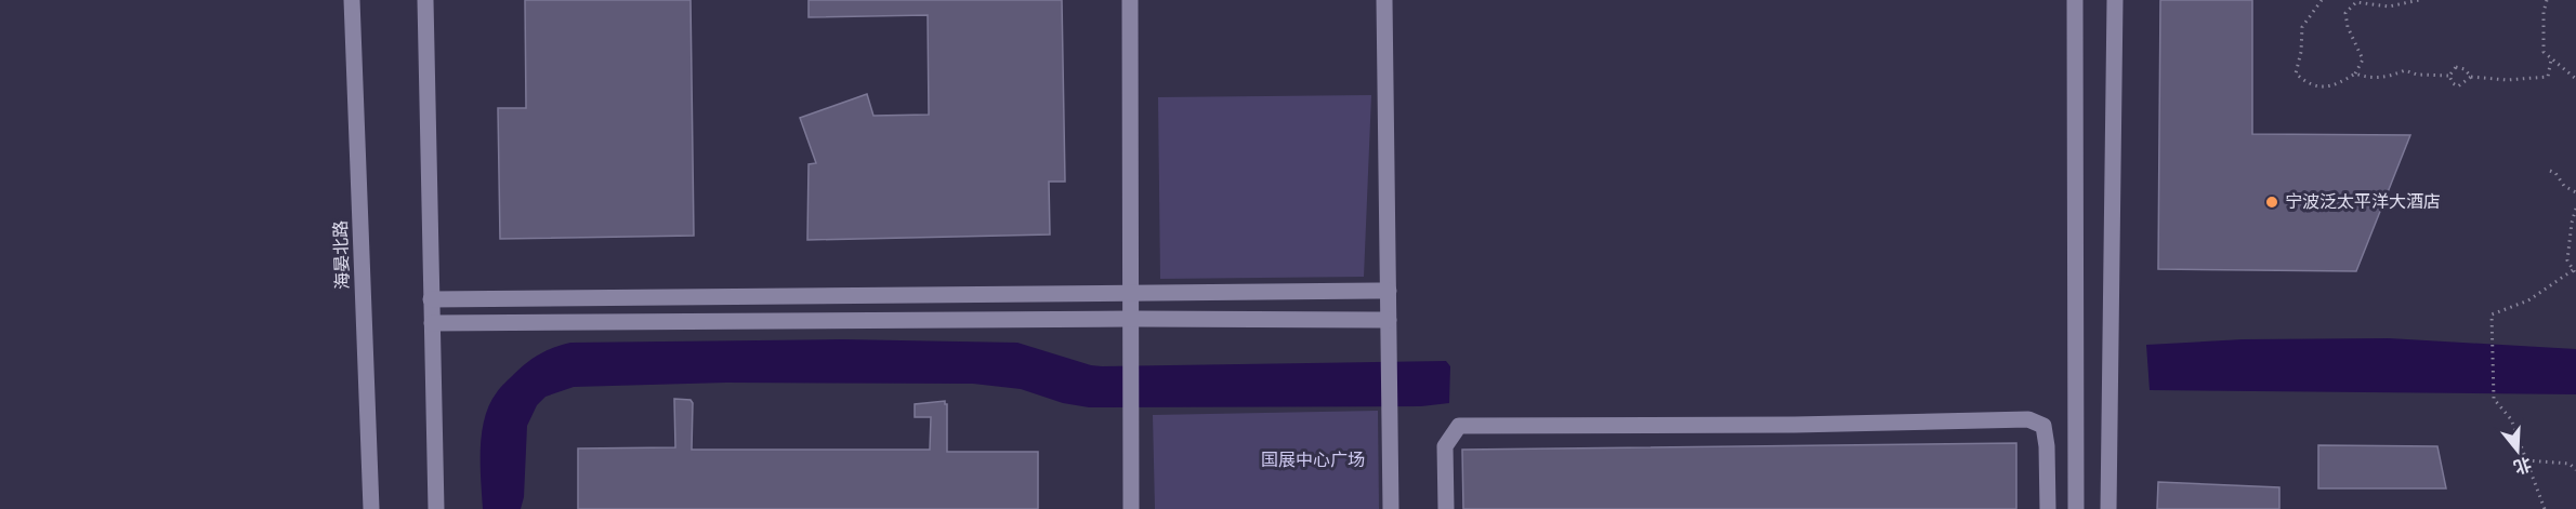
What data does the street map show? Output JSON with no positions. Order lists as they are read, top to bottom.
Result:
{
  "streets": {
    "street": ["海晏北路"]
  },
  "parks": ["国展中心广场"],
  "places": ["宁波泛太平洋大酒店"],
  "north": "bottom"
}
